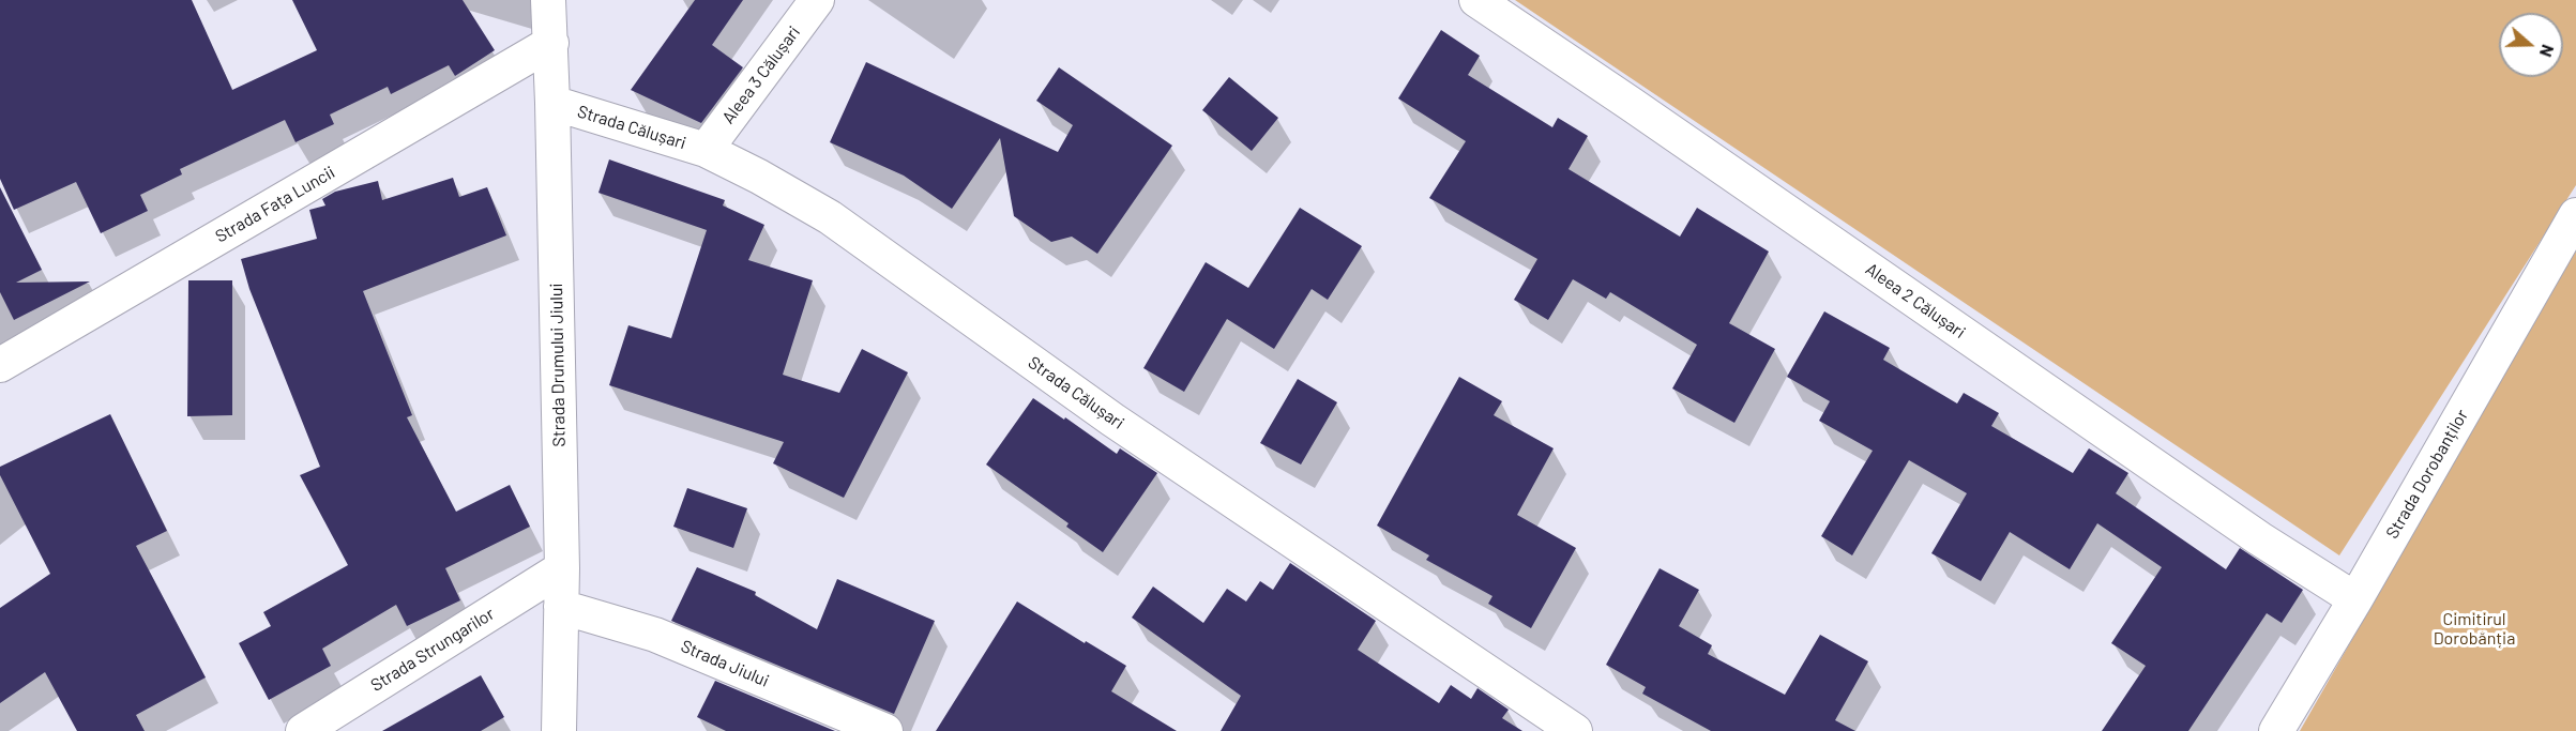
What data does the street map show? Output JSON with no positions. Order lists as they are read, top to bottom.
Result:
{
  "streets": {
    "street": [
      "Aleea 3 Călușari",
      "Strada Călușari",
      "Strada Fața Luncii",
      "Aleea 2 Călușari",
      "Strada Drumului Jiului",
      "Strada Dorobanților",
      "Strada Strungarilor",
      "Strada Jiului"
    ]
  },
  "crossings": [
    ["Aleea 3 Călușari", "Strada Călușari"],
    ["Strada Călușari", "Strada Drumului Jiului"],
    ["Strada Fața Luncii", "Strada Drumului Jiului"],
    ["Aleea 2 Călușari", "Strada Dorobanților"],
    ["Strada Drumului Jiului", "Strada Strungarilor"],
    ["Strada Drumului Jiului", "Strada Jiului"]
  ],
  "parks": ["Cimitirul Dorobănția"],
  "north": "right"
}
